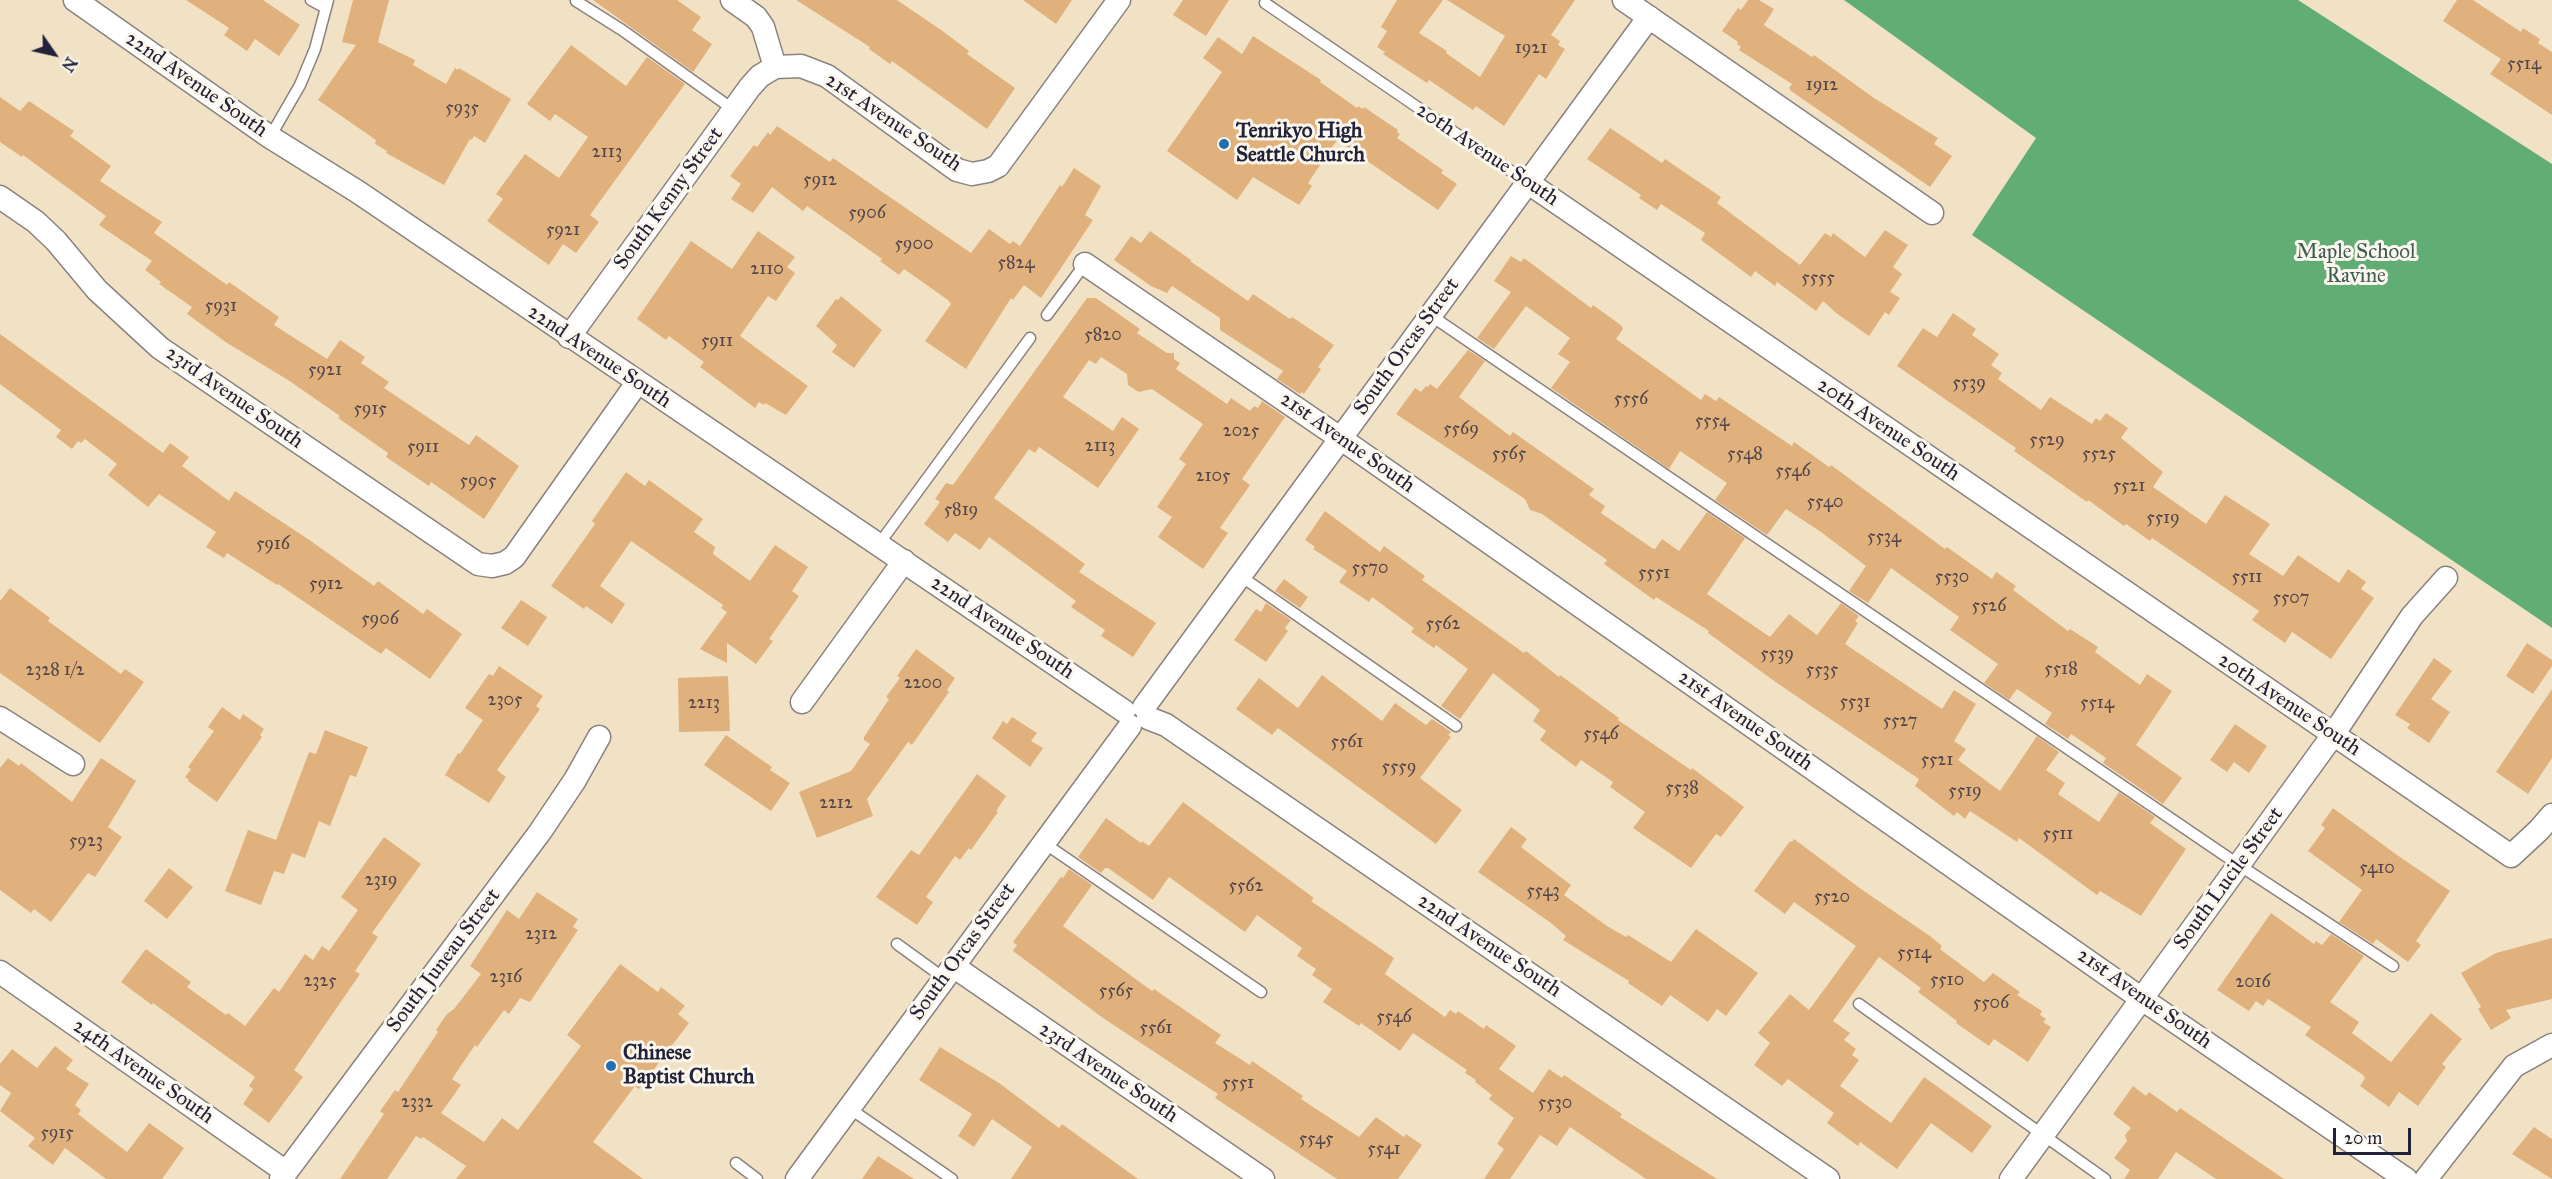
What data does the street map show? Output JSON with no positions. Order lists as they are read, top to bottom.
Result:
{
  "streets": {
    "street": [
      "22nd Avenue South",
      "21st Avenue South",
      "20th Avenue South",
      "South Kenny Street",
      "South Orcas Street",
      "23rd Avenue South",
      "South Lucile Street",
      "South Juneau Street",
      "24th Avenue South"
    ]
  },
  "crossings": [
    ["22nd Avenue South", "South Kenny Street"],
    ["22nd Avenue South", "South Orcas Street"],
    ["22nd Avenue South", "23rd Avenue South"],
    ["21st Avenue South", "South Kenny Street"],
    ["21st Avenue South", "South Orcas Street"],
    ["21st Avenue South", "South Lucile Street"],
    ["20th Avenue South", "South Orcas Street"],
    ["20th Avenue South", "South Lucile Street"],
    ["South Orcas Street", "23rd Avenue South"],
    ["South Juneau Street", "24th Avenue South"]
  ],
  "parks": ["Maple School Ravine"],
  "places": ["Tenrikyo High Seattle Church", "Chinese Baptist Church"],
  "house_numbers": [
    "1921",
    "5514",
    "1912",
    "5935",
    "2113",
    "5912",
    "5906",
    "5921",
    "5900",
    "5824",
    "2110",
    "5555",
    "5931",
    "5820",
    "5911",
    "5921",
    "5539",
    "5556",
    "5915",
    "5554",
    "5569",
    "2025",
    "5529",
    "2113",
    "5911",
    "5565",
    "5548",
    "5525",
    "5546",
    "2105",
    "5905",
    "5521",
    "5540",
    "5819",
    "5519",
    "5534",
    "5916",
    "5570",
    "5551",
    "5530",
    "5511",
    "5912",
    "5507",
    "5526",
    "5906",
    "5562",
    "5539",
    "5518",
    "2328 1/2",
    "5535",
    "2200",
    "2305",
    "5531",
    "2213",
    "5514",
    "5527",
    "5546",
    "5561",
    "5521",
    "5559",
    "5538",
    "5519",
    "2212",
    "5511",
    "5923",
    "5410",
    "2319",
    "5562",
    "5543",
    "5520",
    "2312",
    "5514",
    "2316",
    "5510",
    "2325",
    "2016",
    "5565",
    "5506",
    "5546",
    "5561",
    "5551",
    "2332",
    "5530",
    "5915",
    "5545",
    "5541"
  ],
  "scale_bar": "20 m",
  "north": "bottom right"
}
